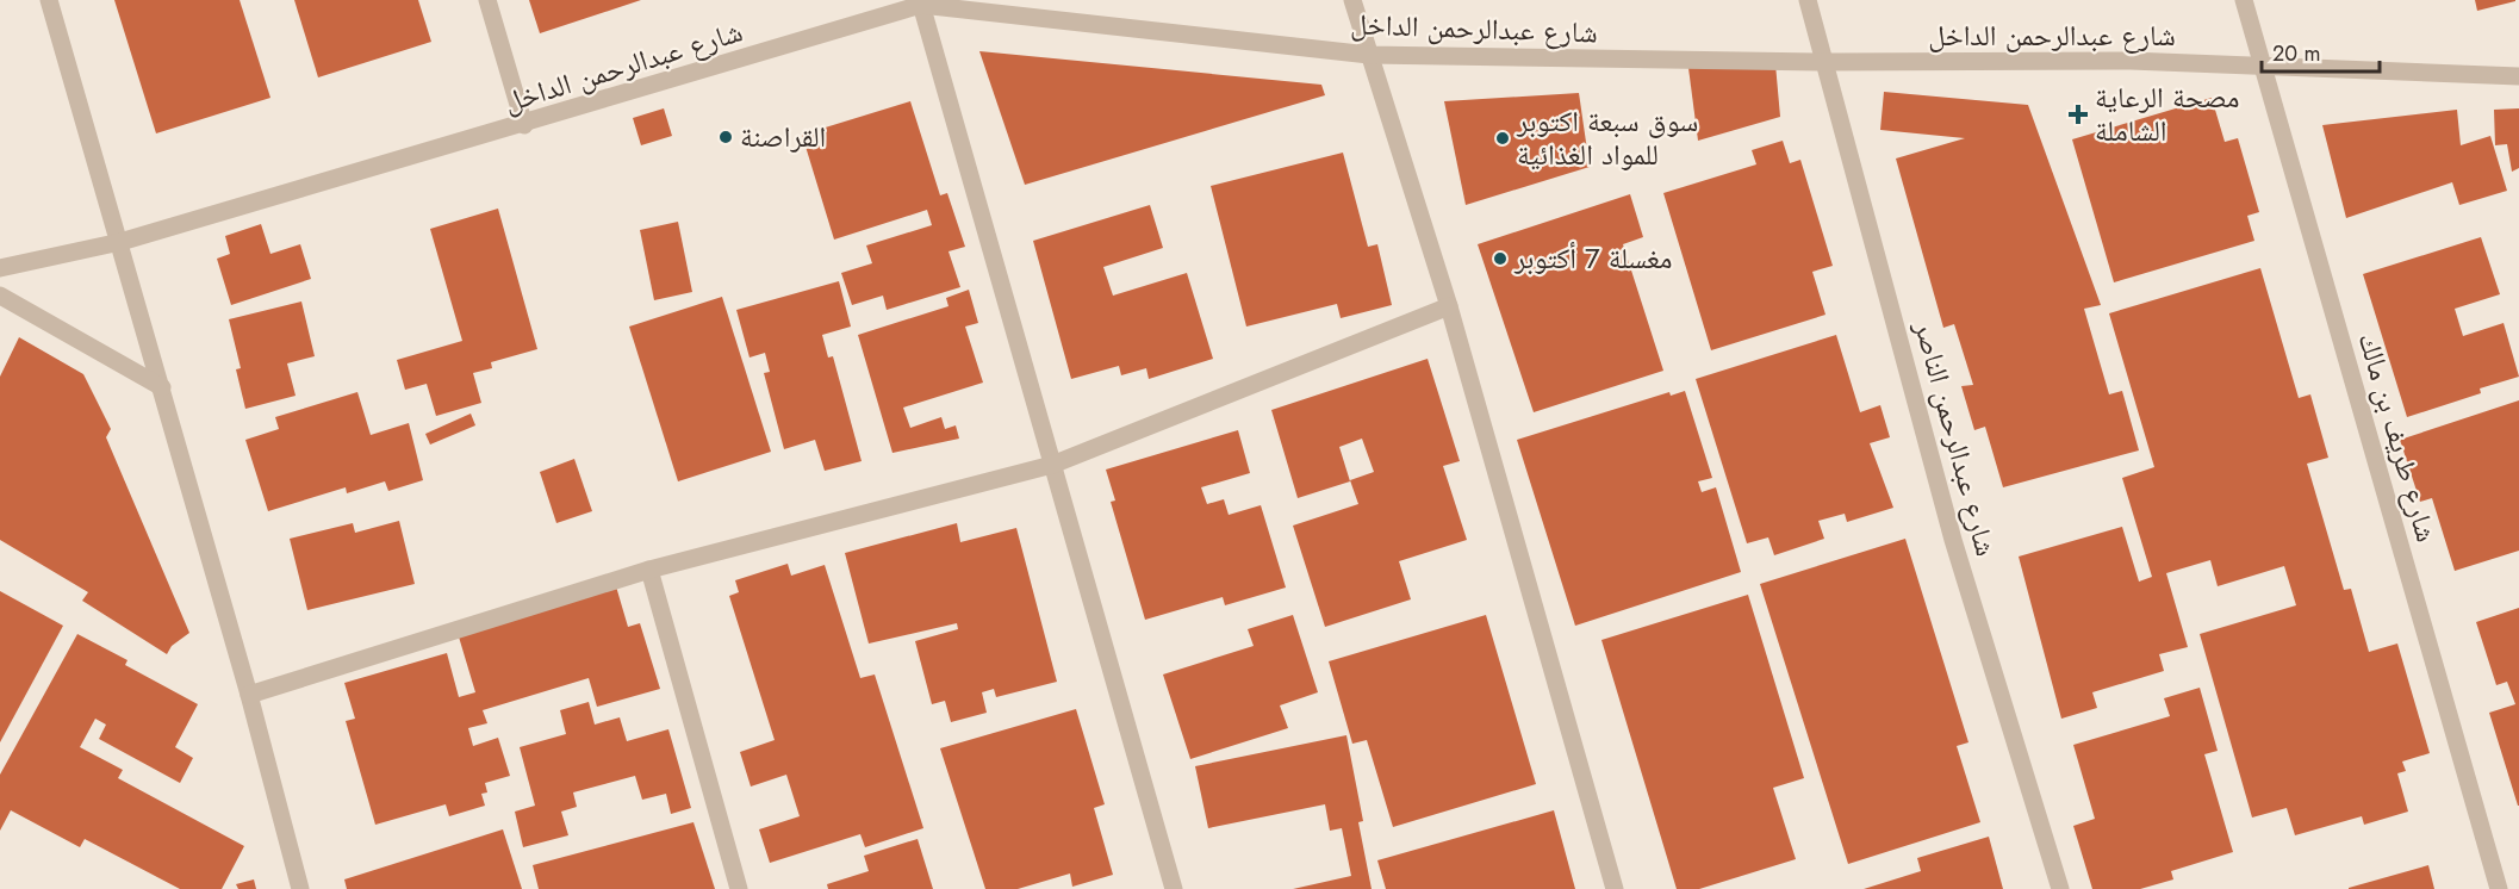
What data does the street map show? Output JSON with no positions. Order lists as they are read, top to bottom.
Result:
{
  "streets": {
    "street": ["شارع عبدالرحمن الداخل", "شارع طريف بن مالك", "شارع عبدالرحمن الناصر"]
  },
  "crossings": [
    ["شارع عبدالرحمن الداخل", "شارع طريف بن مالك"],
    ["شارع عبدالرحمن الداخل", "شارع عبدالرحمن الناصر"]
  ],
  "places": {
    "health": ["مصحة الرعاية الشاملة"],
    "other": ["القراصنة", "سوق سبعة اكتوبر للمواد الغذائية", "مغسلة 7 أكتوبر"]
  },
  "scale_bar": "20 m"
}
